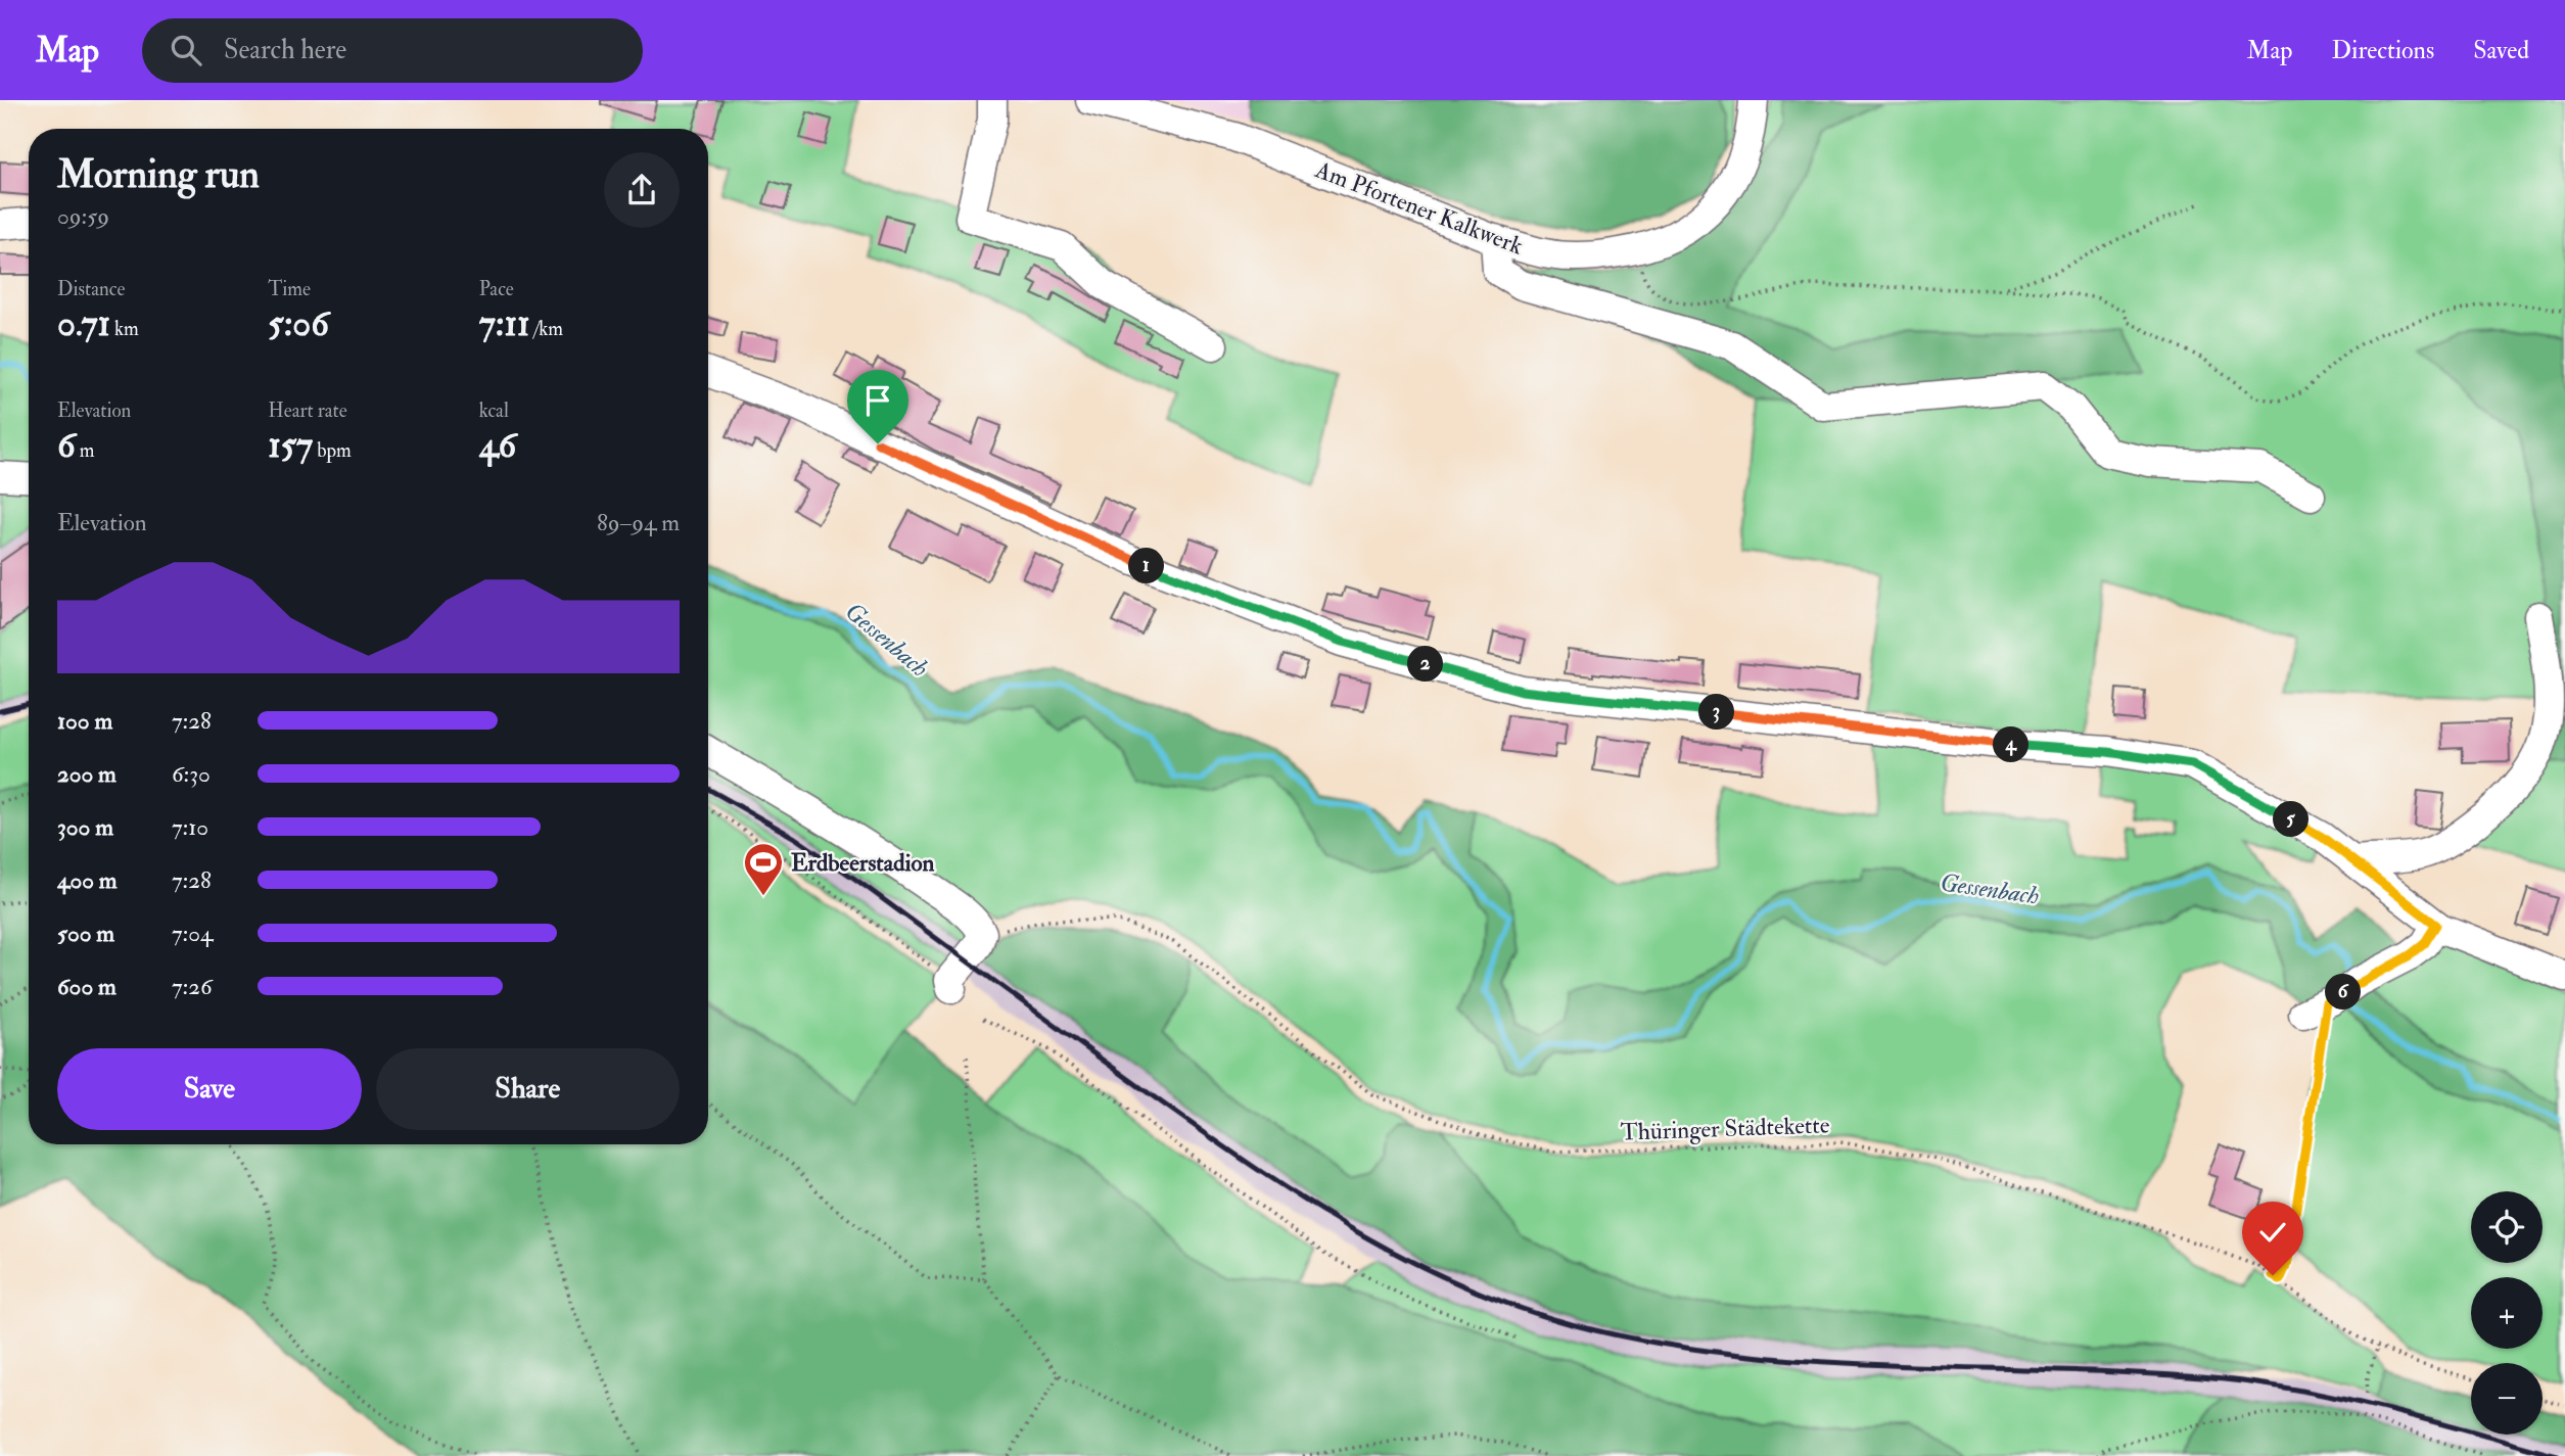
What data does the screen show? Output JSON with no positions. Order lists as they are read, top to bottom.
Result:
{
  "streets": {
    "street": ["Am Pfortener Kalkwerk"],
    "path": ["Thüringer Städtekette"]
  },
  "water": ["Gessenbach"],
  "places": {
    "sports": ["Erdbeerstadion"]
  },
  "page": {
    "header": "Map",
    "search": "Search here",
    "nav": ["Map", "Directions", "Saved"],
    "heading": ["Morning run", "09:59"],
    "stats": [
      ["Distance", "0.71 km"],
      ["Time", "5:06"],
      ["Pace", "7:11 /km"],
      ["Elevation", "6 m"],
      ["Heart rate", "157 bpm"],
      ["kcal", "46"]
    ],
    "chart": ["Elevation", "89–94 m"],
    "pins": [
      "1",
      "2",
      "3",
      "4",
      "5",
      "6"
    ],
    "list": [
      {
        "name": "100 m",
        "note": "7:28"
      },
      {
        "name": "200 m",
        "note": "6:30"
      },
      {
        "name": "300 m",
        "note": "7:10"
      },
      {
        "name": "400 m",
        "note": "7:28"
      },
      {
        "name": "500 m",
        "note": "7:04"
      },
      {
        "name": "600 m",
        "note": "7:26"
      }
    ],
    "buttons": ["Save", "Share"],
    "map_buttons": ["+", "−"]
  }
}
